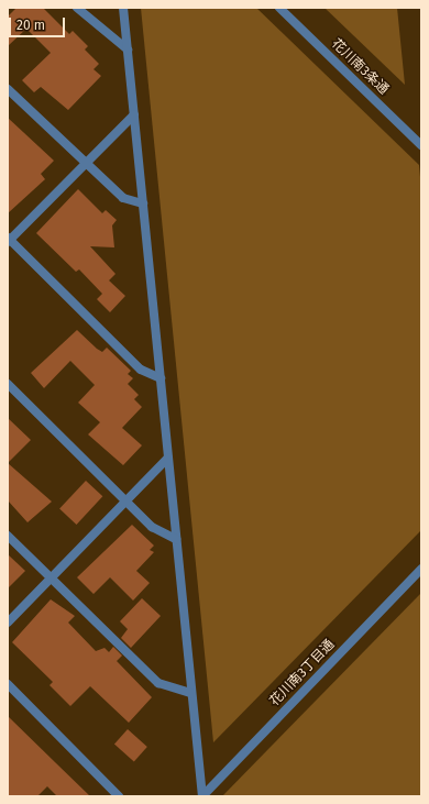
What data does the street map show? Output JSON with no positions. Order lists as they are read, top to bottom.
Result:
{
  "streets": {
    "street": ["花川南3条通", "花川南3丁目通"]
  },
  "scale_bar": "20 m"
}
